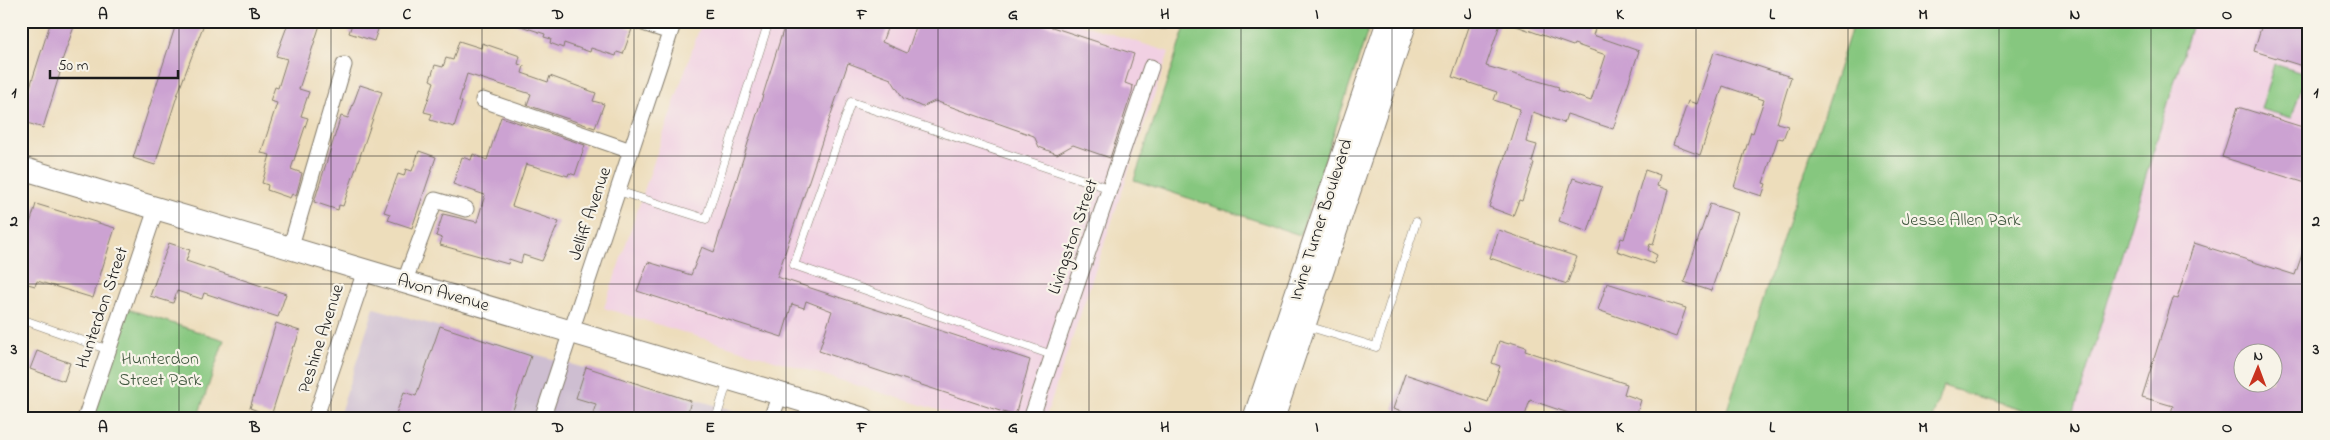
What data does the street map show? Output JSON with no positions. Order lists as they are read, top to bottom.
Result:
{
  "streets": {
    "street": [
      "Jelliff Avenue",
      "Irvine Turner Boulevard",
      "Livingston Street",
      "Avon Avenue",
      "Hunterdon Street",
      "Peshine Avenue"
    ]
  },
  "crossings": [
    ["Jelliff Avenue", "Avon Avenue"],
    ["Avon Avenue", "Hunterdon Street"],
    ["Avon Avenue", "Peshine Avenue"]
  ],
  "parks": ["Jesse Allen Park", "Hunterdon Street Park"],
  "scale_bar": "50 m",
  "north": "top",
  "grid": {
    "columns": [
      "A",
      "B",
      "C",
      "D",
      "E",
      "F",
      "G",
      "H",
      "I",
      "J",
      "K",
      "L",
      "M",
      "N",
      "O"
    ],
    "rows": ["1", "2", "3"]
  }
}
